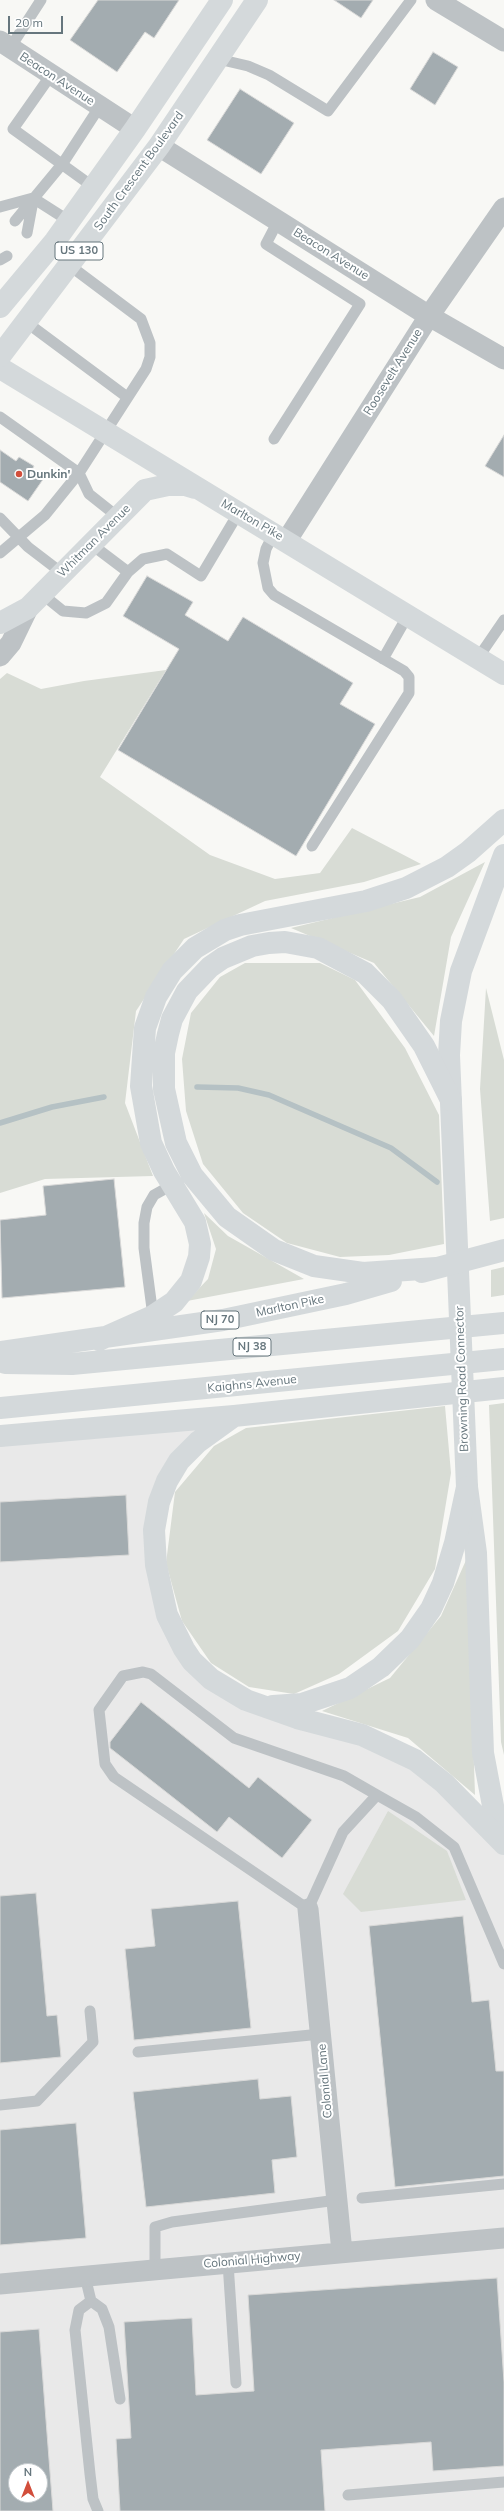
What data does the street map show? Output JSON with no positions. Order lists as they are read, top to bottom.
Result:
{
  "streets": {
    "main road": [
      "South Crescent Boulevard",
      "US 130",
      "Marlton Pike",
      "Whitman Avenue",
      "NJ 70",
      "NJ 38",
      "Browning Road Connector",
      "Kaighns Avenue"
    ],
    "street": [
      "Beacon Avenue",
      "Roosevelt Avenue",
      "Colonial Lane",
      "Colonial Highway"
    ]
  },
  "crossings": [
    ["Beacon Avenue", "South Crescent Boulevard"],
    ["Beacon Avenue", "US 130"],
    ["Beacon Avenue", "Roosevelt Avenue"],
    ["Roosevelt Avenue", "Marlton Pike"],
    ["Marlton Pike", "Whitman Avenue"],
    ["Colonial Lane", "Colonial Highway"]
  ],
  "places": ["Dunkin'"],
  "scale_bar": "20 m",
  "north": "top"
}
